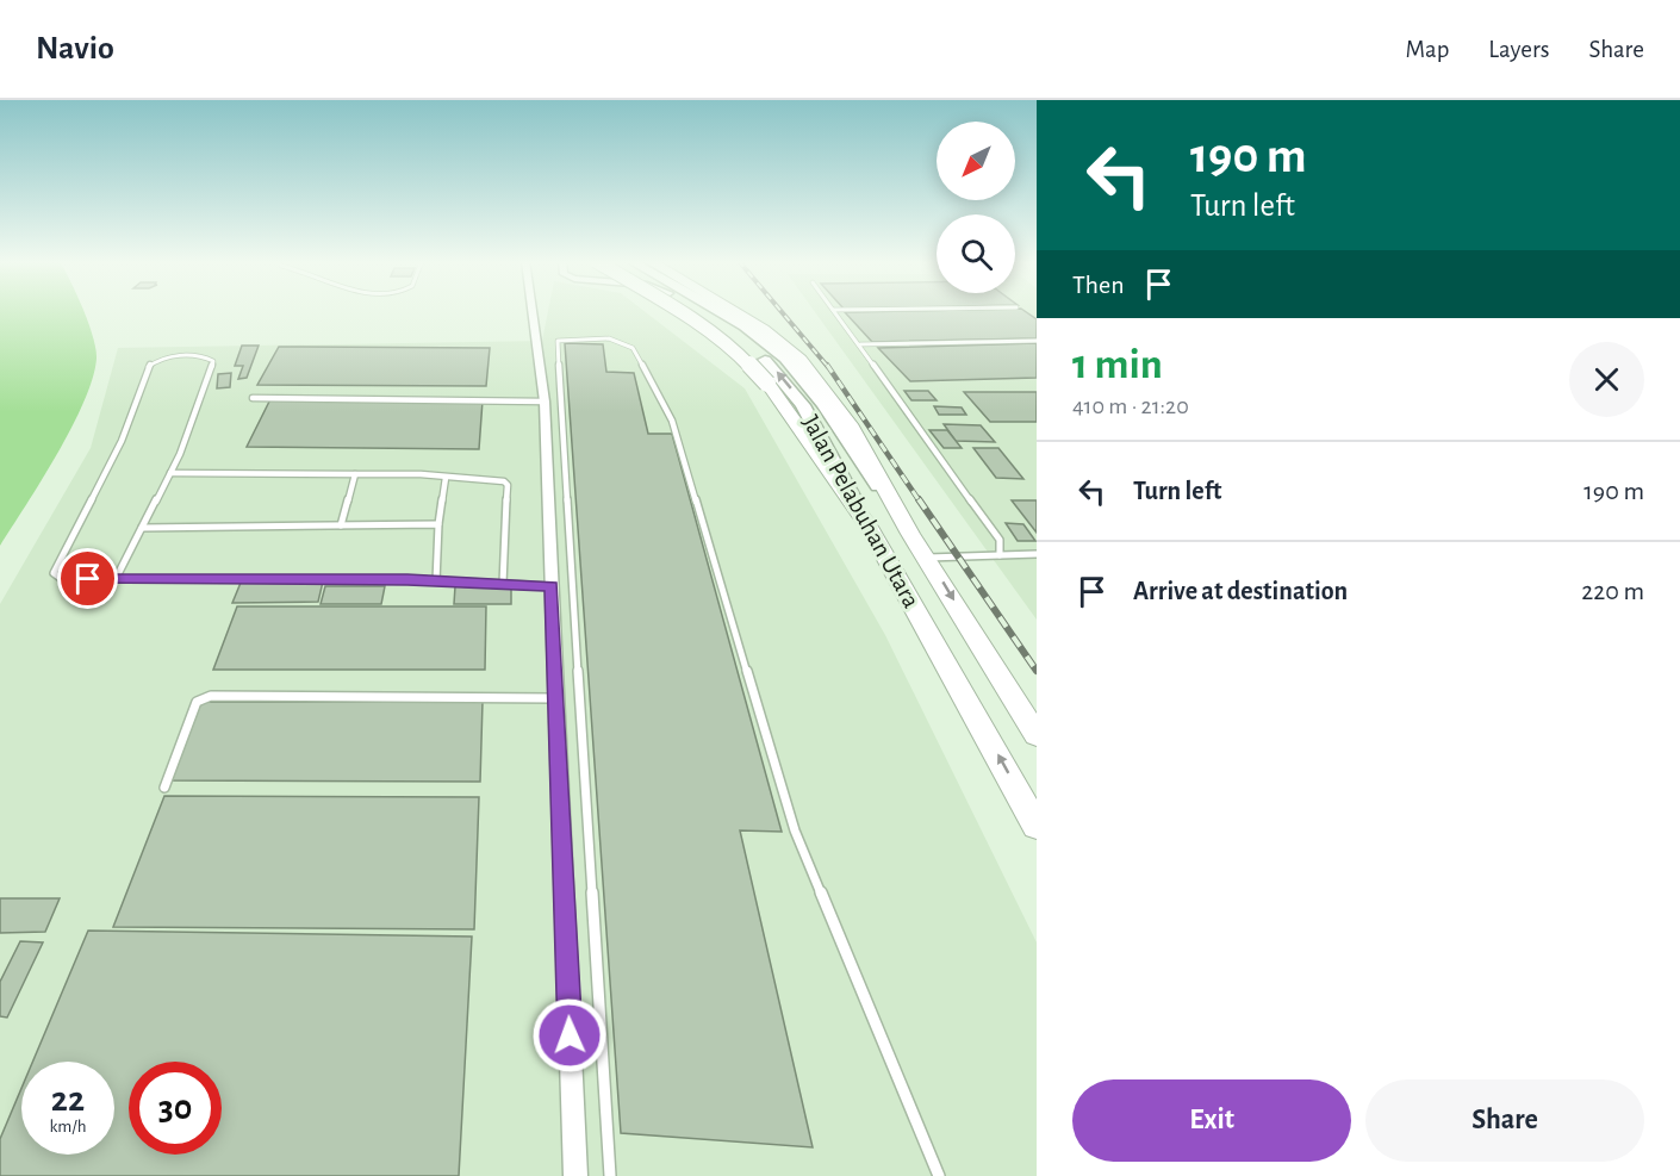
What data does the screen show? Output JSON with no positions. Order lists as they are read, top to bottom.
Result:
{
  "streets": {
    "main road": ["Jalan Pelabuhan Utara"]
  },
  "north": "bottom left",
  "page": {
    "header": "Navio",
    "nav": ["Map", "Layers", "Share"],
    "turn": ["190 m", "Turn left"],
    "then": "Then",
    "heading": ["1 min", "410 m · 21:20"],
    "list": [
      {
        "name": "Turn left",
        "value": "190 m"
      },
      {
        "name": "Arrive at destination",
        "value": "220 m"
      }
    ],
    "speed": "22 km/h",
    "limit": "30",
    "buttons": ["Exit", "Share"]
  }
}
